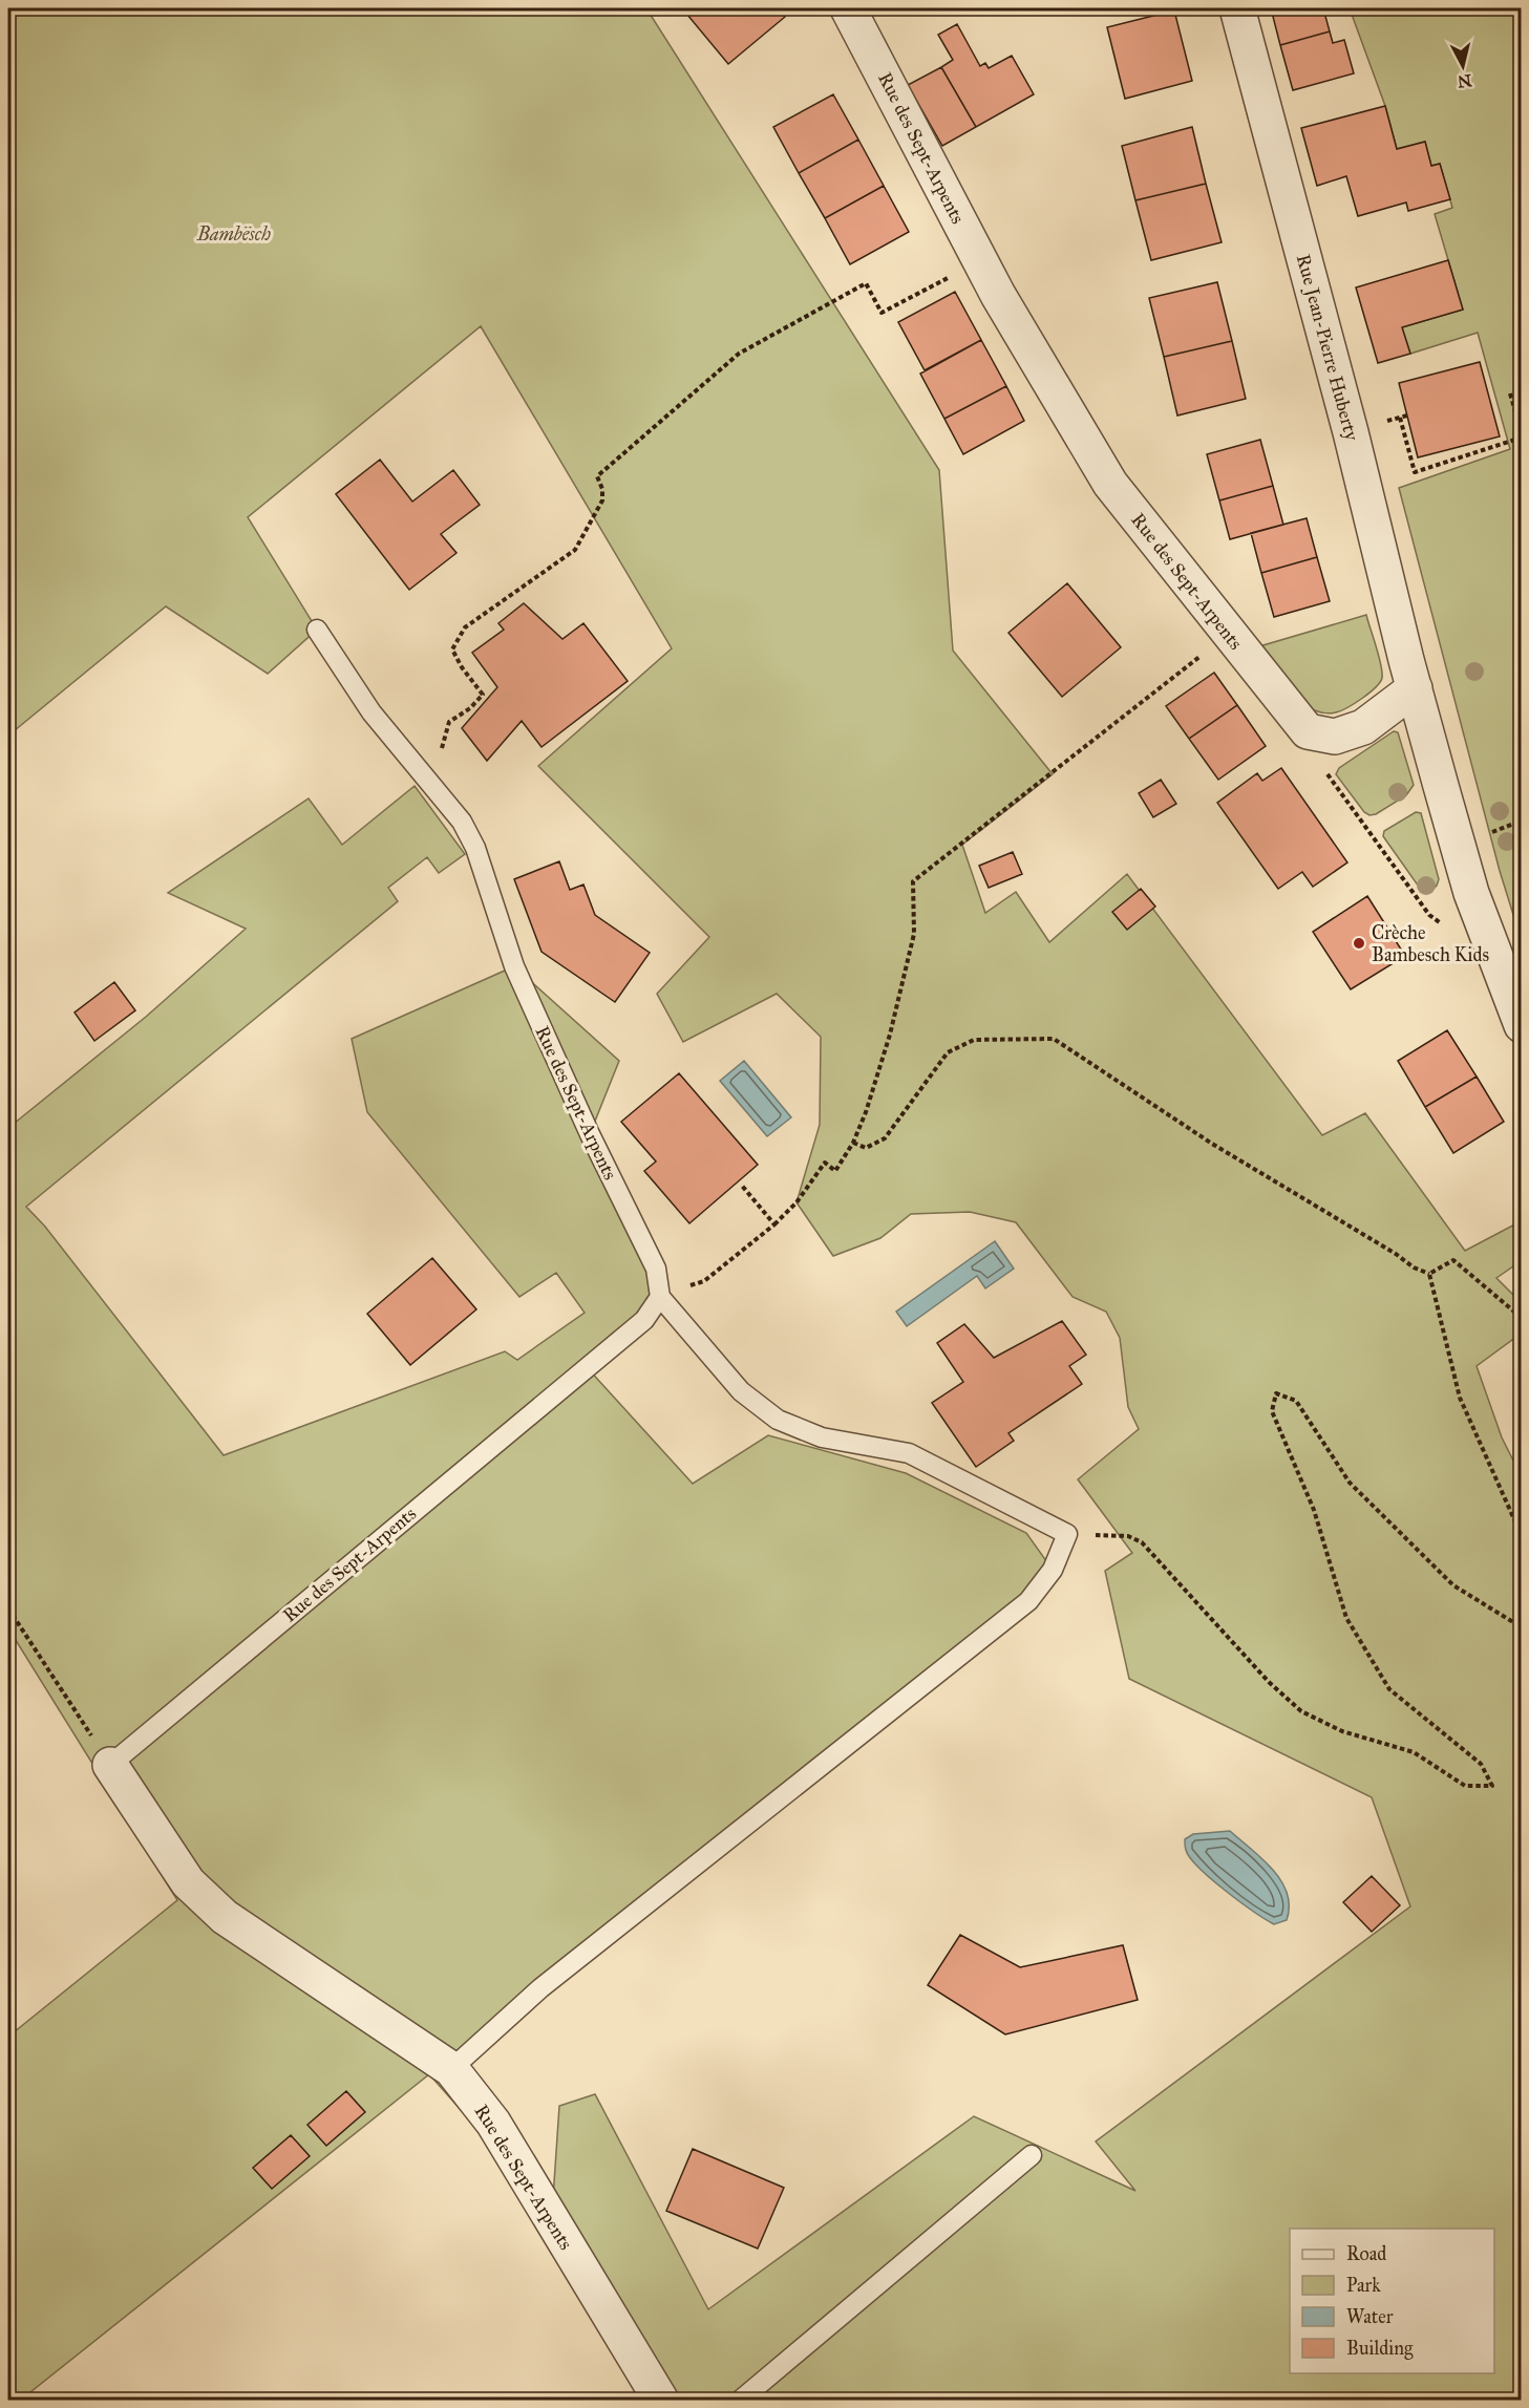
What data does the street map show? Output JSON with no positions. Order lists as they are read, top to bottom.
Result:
{
  "streets": {
    "street": ["Rue des Sept-Arpents", "Rue Jean-Pierre Huberty"]
  },
  "parks": ["Bambësch"],
  "places": ["Crèche Bambesch Kids"],
  "legend": [
    "Road",
    "Park",
    "Water",
    "Building"
  ],
  "north": "bottom"
}
